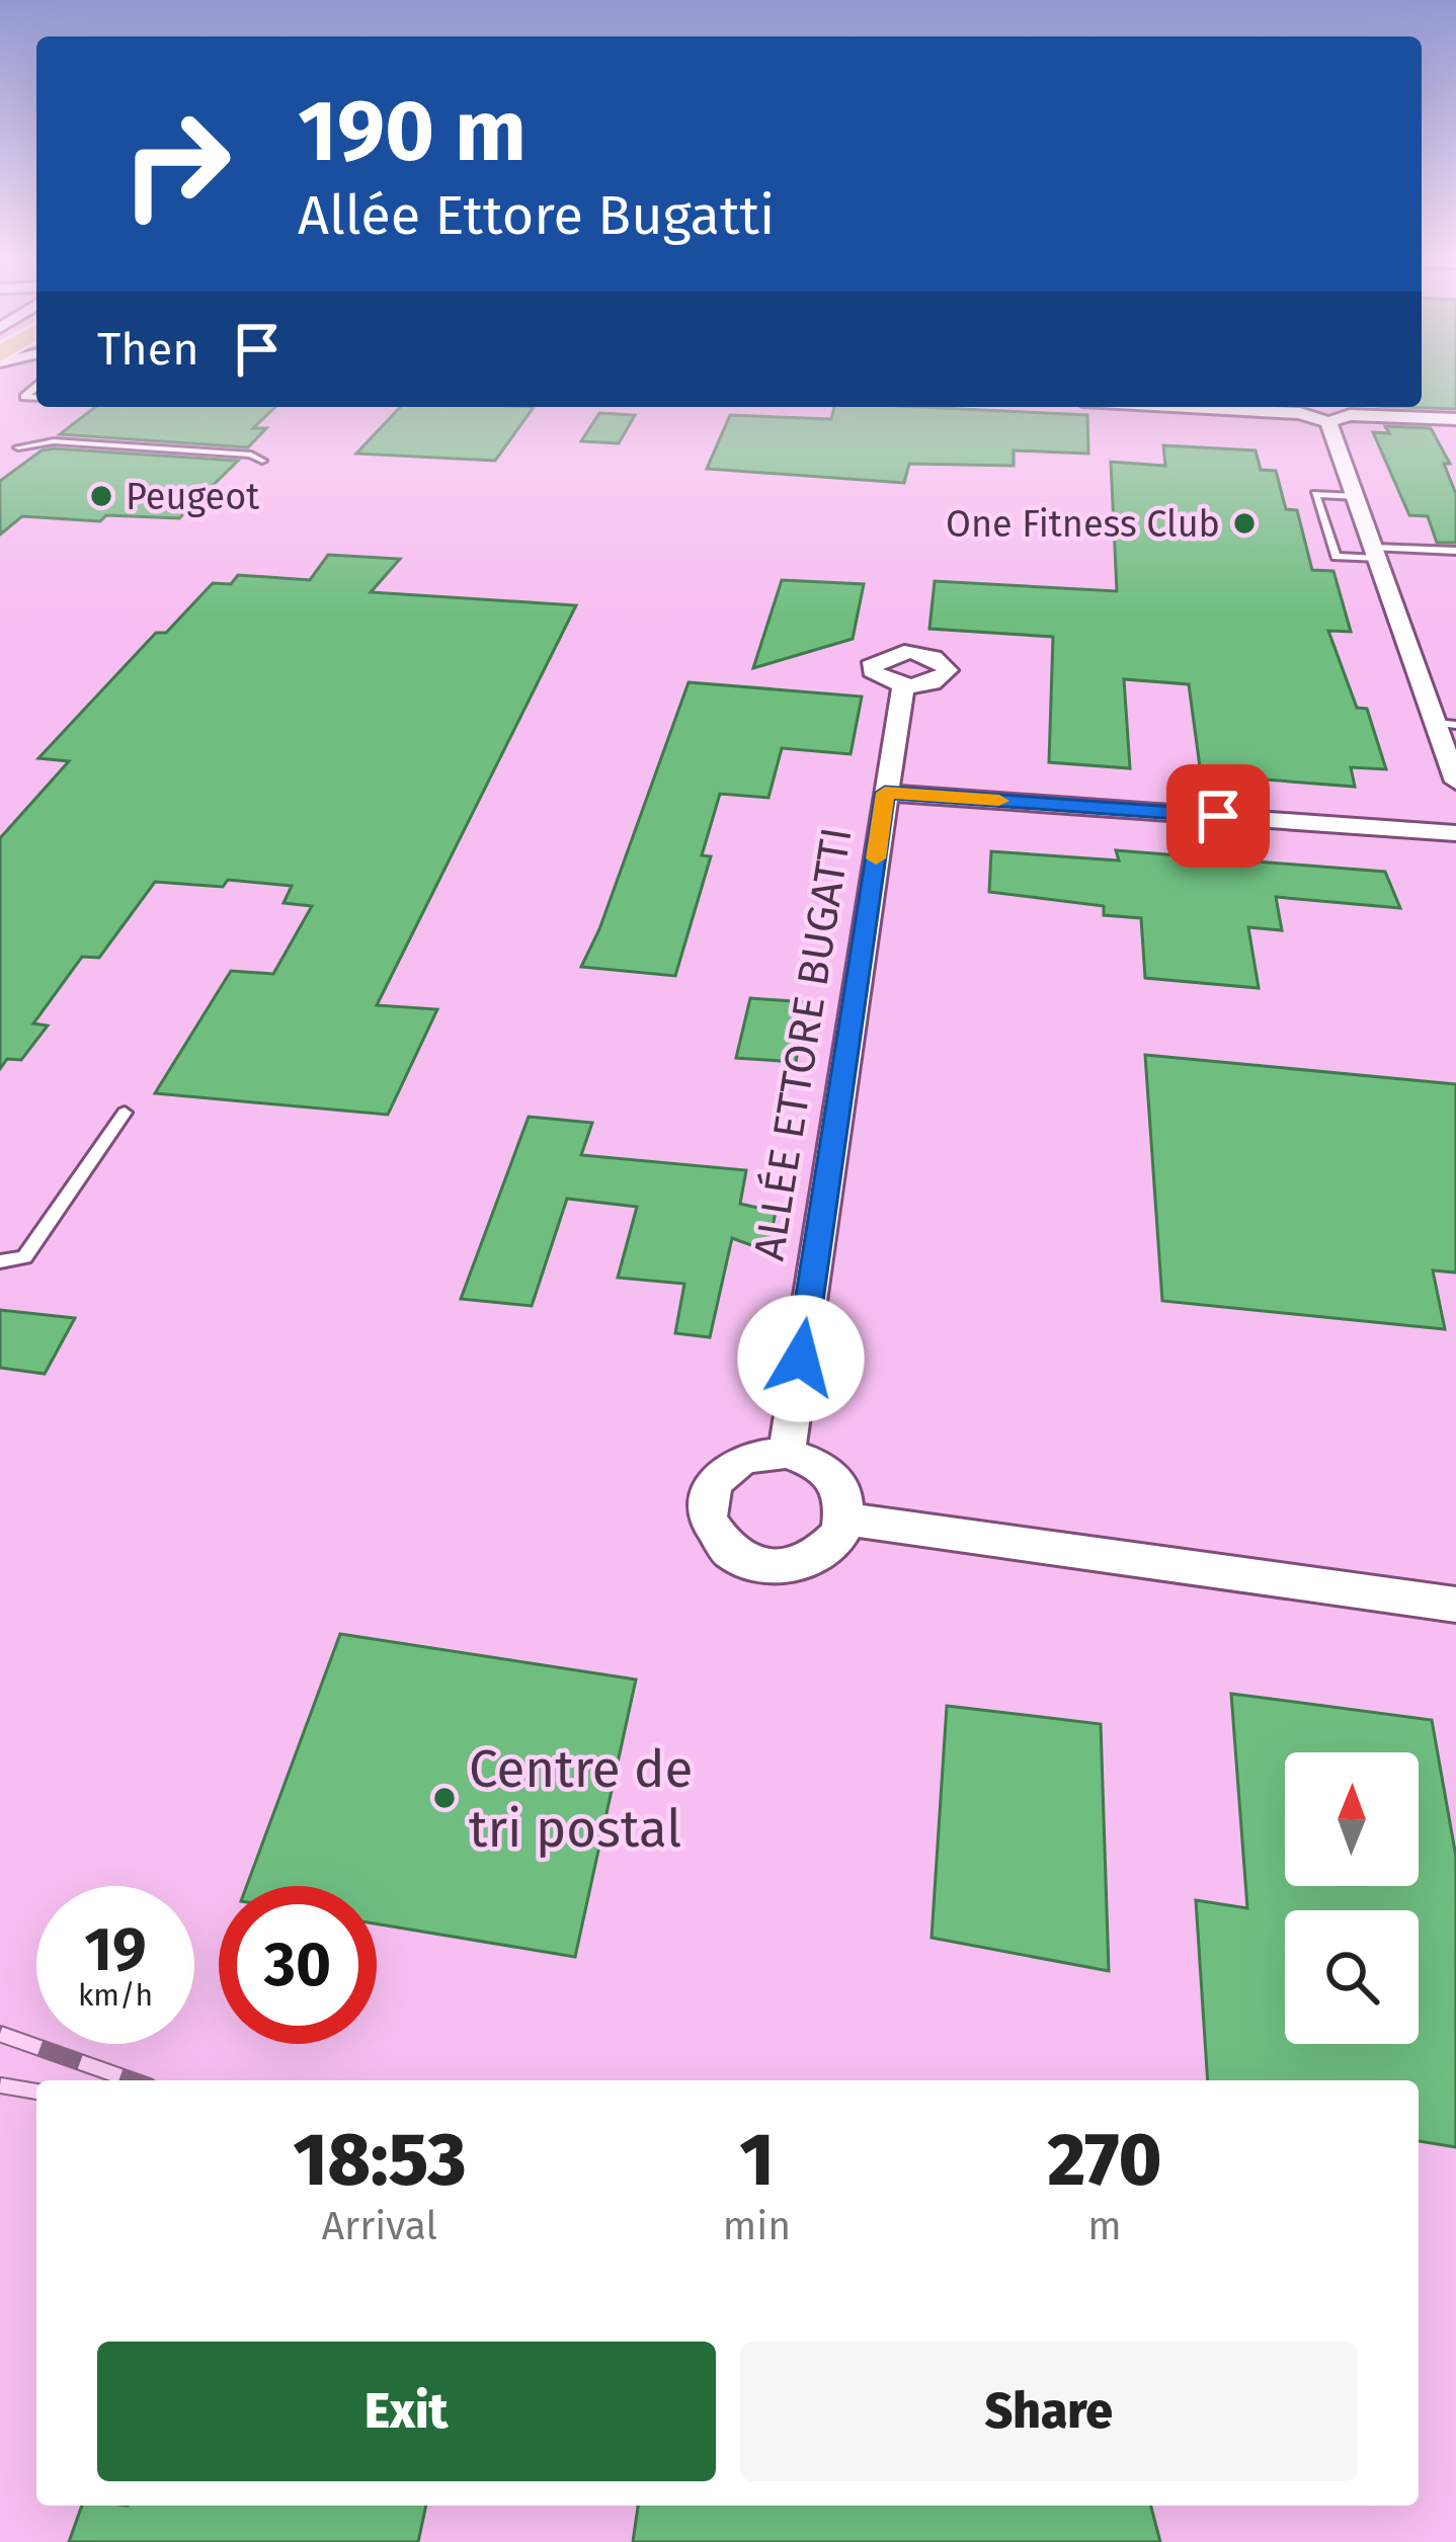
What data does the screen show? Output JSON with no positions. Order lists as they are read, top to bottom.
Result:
{
  "streets": {
    "street": ["ALLÉE ETTORE BUGATTI"]
  },
  "places": ["Peugeot", "One Fitness Club", "Centre de tri postal"],
  "north": "top",
  "page": {
    "turn": ["190 m", "Allée Ettore Bugatti"],
    "then": "Then",
    "speed": "19 km/h",
    "limit": "30",
    "eta": [
      "18:53",
      "Arrival",
      "1",
      "min",
      "270",
      "m"
    ],
    "buttons": ["Exit", "Share"]
  }
}
